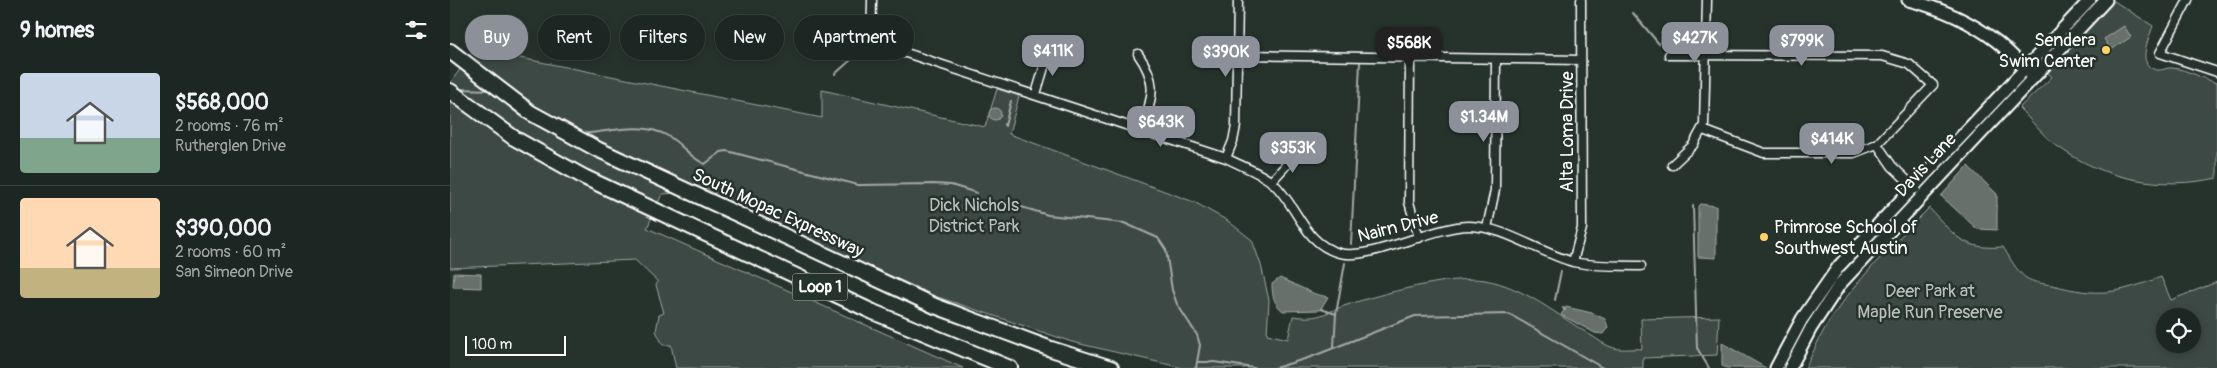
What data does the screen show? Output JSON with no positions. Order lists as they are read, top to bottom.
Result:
{
  "streets": {
    "highway": ["South Mopac Expressway", "Loop 1"],
    "main road": ["Davis Lane"],
    "street": ["Alta Loma Drive", "Nairn Drive"]
  },
  "crossings": [
    ["Alta Loma Drive", "Nairn Drive"]
  ],
  "parks": ["Dick Nichols District Park", "Deer Park at Maple Run Preserve"],
  "places": ["Sendera Swim Center", "Primrose School of Southwest Austin"],
  "scale_bar": "100 m",
  "page": {
    "heading": "9 homes",
    "chip": [
      "Buy",
      "Rent",
      "Filters",
      "New",
      "Apartment"
    ],
    "price": [
      "$427K",
      "$799K",
      "$568K",
      "$411K",
      "$390K",
      "$1.34M",
      "$643K",
      "$414K",
      "$353K"
    ],
    "list": [
      {
        "name": "$568,000",
        "note": "2 rooms · 76 m² · Rutherglen Drive"
      },
      {
        "name": "$390,000",
        "note": "2 rooms · 60 m² · San Simeon Drive"
      }
    ],
    "scale": "100 m"
  }
}
